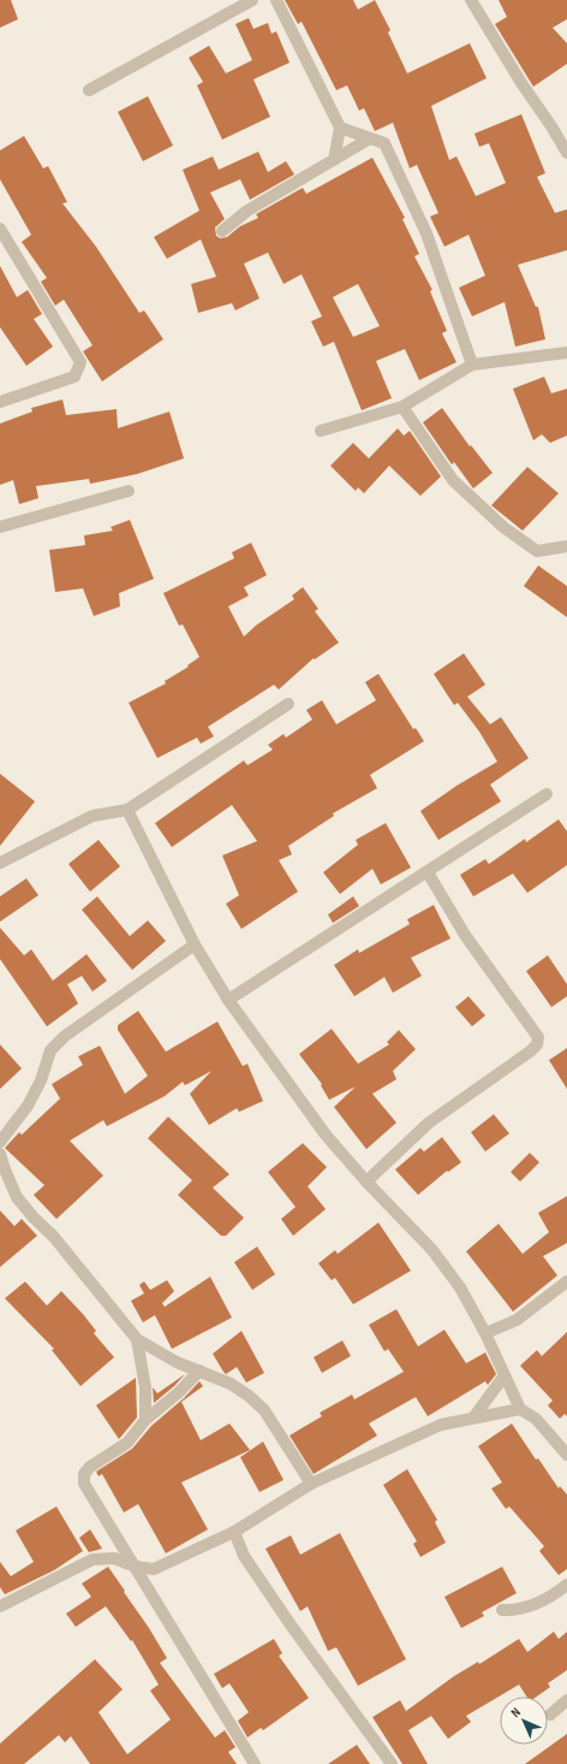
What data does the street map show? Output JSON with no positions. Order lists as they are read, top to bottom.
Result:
{
  "north": "top left"
}
